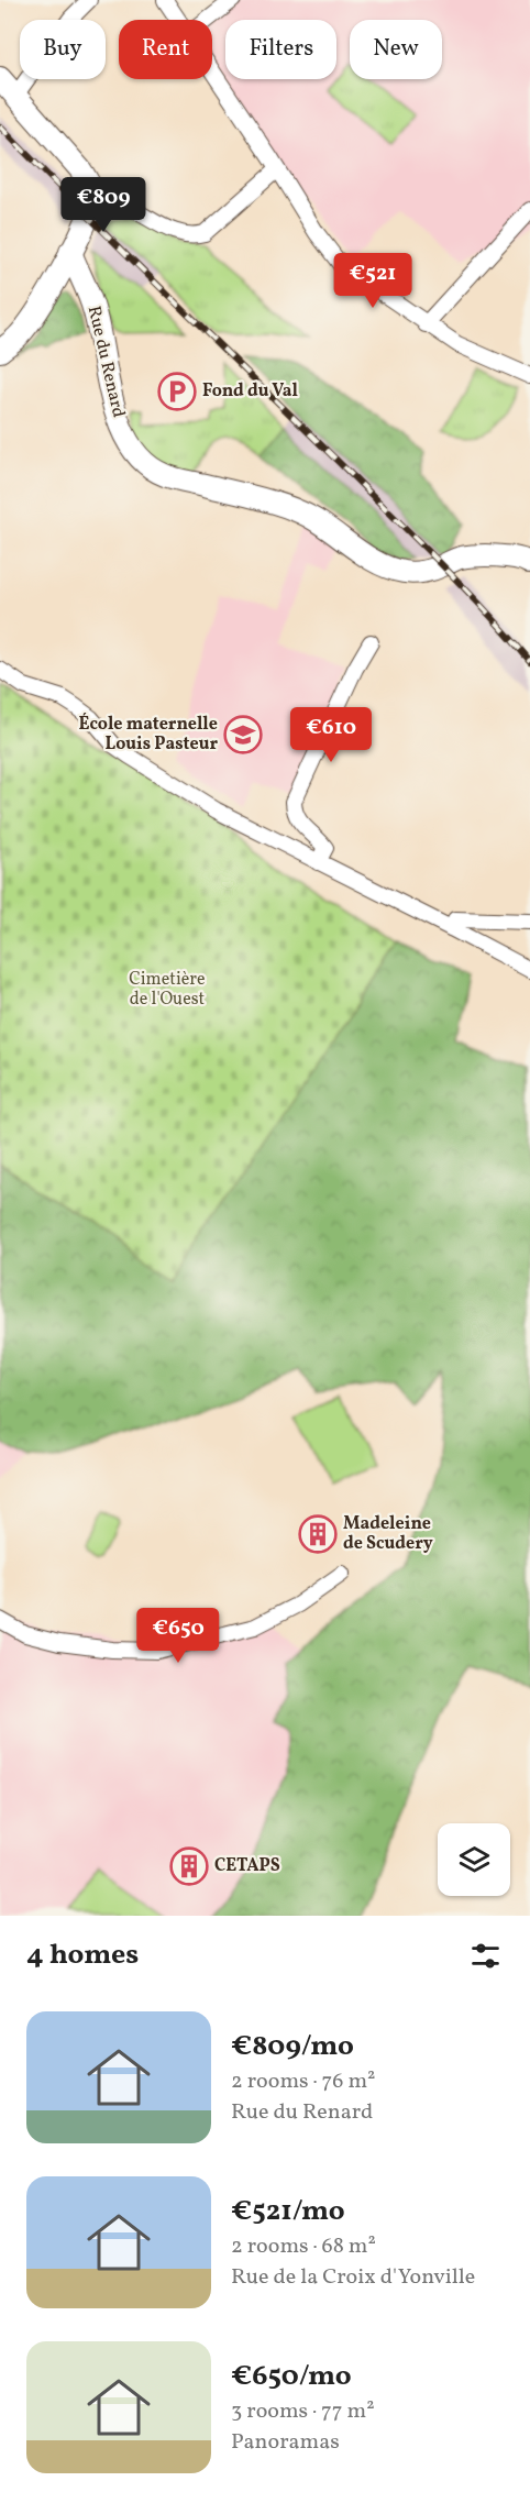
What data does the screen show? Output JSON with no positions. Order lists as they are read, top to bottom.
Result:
{
  "streets": {
    "street": ["Rue du Renard"]
  },
  "parks": ["Cimetière de l'Ouest"],
  "places": {
    "parking": ["Fond du Val"],
    "school or university": ["École maternelle Louis Pasteur"],
    "building": ["Madeleine de Scudery", "CETAPS"]
  },
  "page": {
    "chip": [
      "Buy",
      "Rent",
      "Filters",
      "New"
    ],
    "price": [
      "€809",
      "€521",
      "€610",
      "€650"
    ],
    "heading": "4 homes",
    "list": [
      {
        "name": "€809/mo",
        "note": "2 rooms · 76 m² · Rue du Renard"
      },
      {
        "name": "€521/mo",
        "note": "2 rooms · 68 m² · Rue de la Croix d'Yonville"
      },
      {
        "name": "€650/mo",
        "note": "3 rooms · 77 m² · Panoramas"
      }
    ]
  }
}
